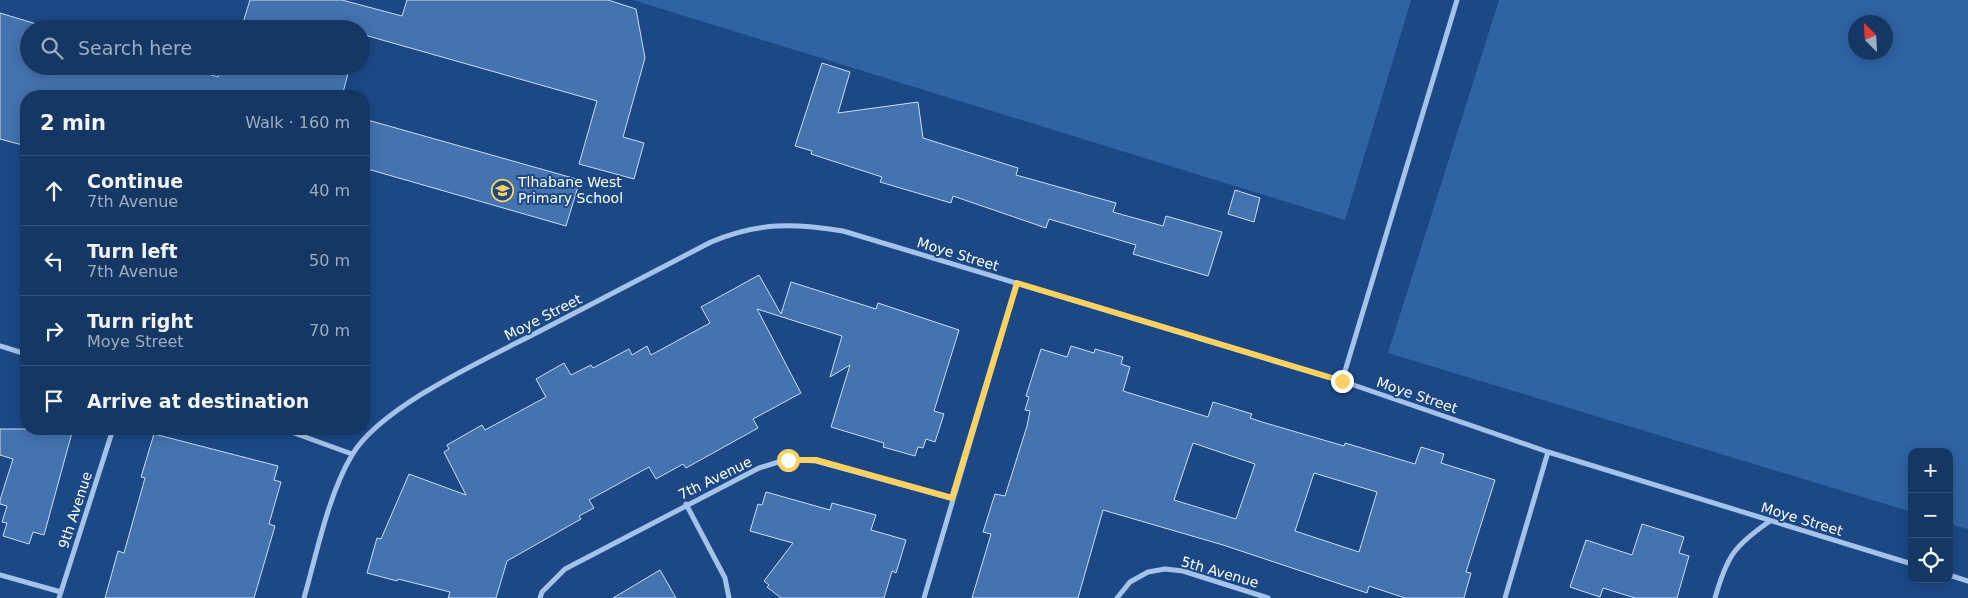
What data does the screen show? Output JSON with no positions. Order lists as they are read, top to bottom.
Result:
{
  "streets": {
    "street": [
      "Moye Street",
      "7th Avenue",
      "9th Avenue",
      "5th Avenue"
    ]
  },
  "places": {
    "school or university": ["Tlhabane West Primary School"]
  },
  "north": "top left",
  "page": {
    "search": "Search here",
    "heading": ["2 min", "Walk · 160 m"],
    "list": [
      ["Continue", "7th Avenue", "40 m"],
      ["Turn left", "7th Avenue", "50 m"],
      ["Turn right", "Moye Street", "70 m"],
      "Arrive at destination"
    ],
    "map_buttons": ["+", "−"]
  }
}
